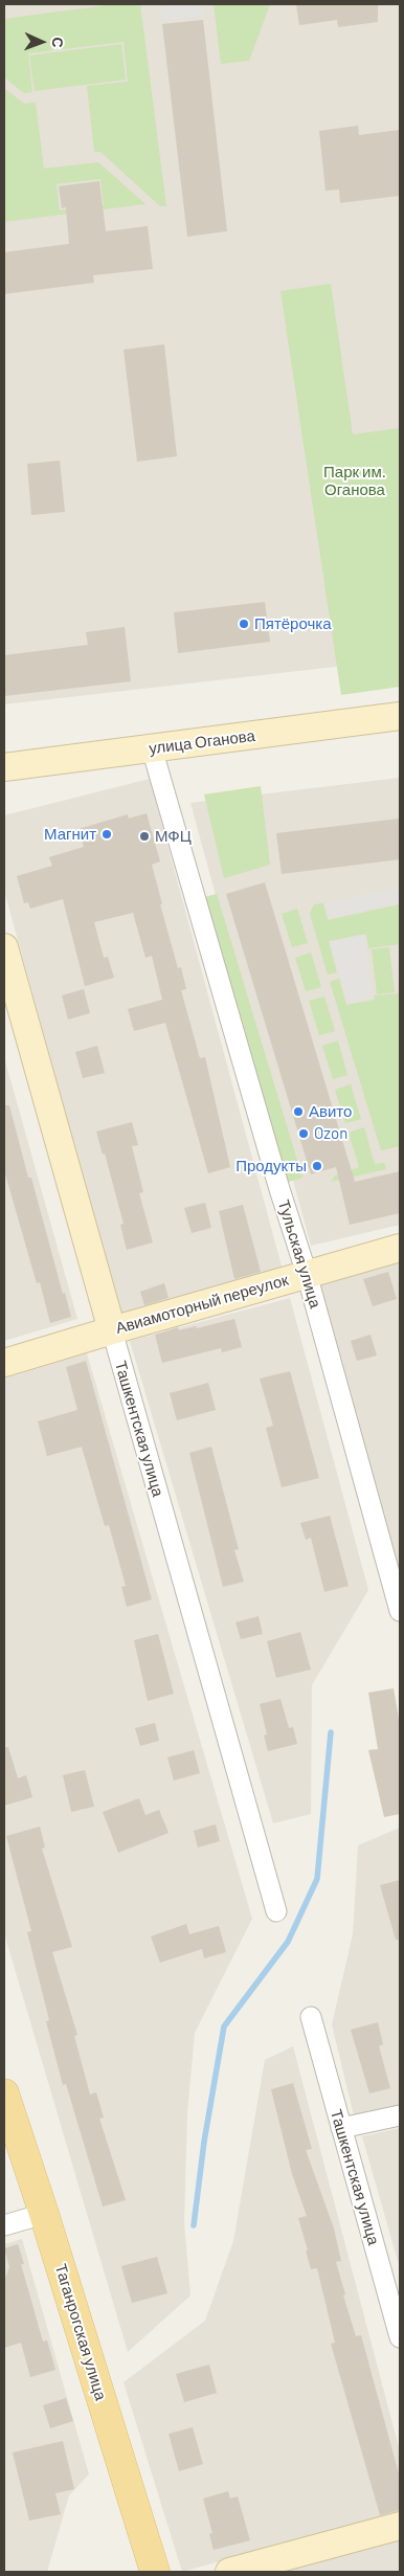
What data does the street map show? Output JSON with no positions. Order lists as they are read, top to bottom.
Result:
{
  "streets": {
    "main road": ["Таганрогская улица"],
    "street": [
      "улица Оганова",
      "Тульская улица",
      "Авиамоторный переулок",
      "Ташкентская улица"
    ]
  },
  "crossings": [
    ["улица Оганова", "Тульская улица"],
    ["Тульская улица", "Авиамоторный переулок"],
    ["Авиамоторный переулок", "Ташкентская улица"]
  ],
  "parks": ["Парк им. Оганова"],
  "places": [
    "Пятёрочка",
    "Магнит",
    "МФЦ",
    "Авито",
    "Ozon",
    "Продукты"
  ],
  "north": "right"
}
